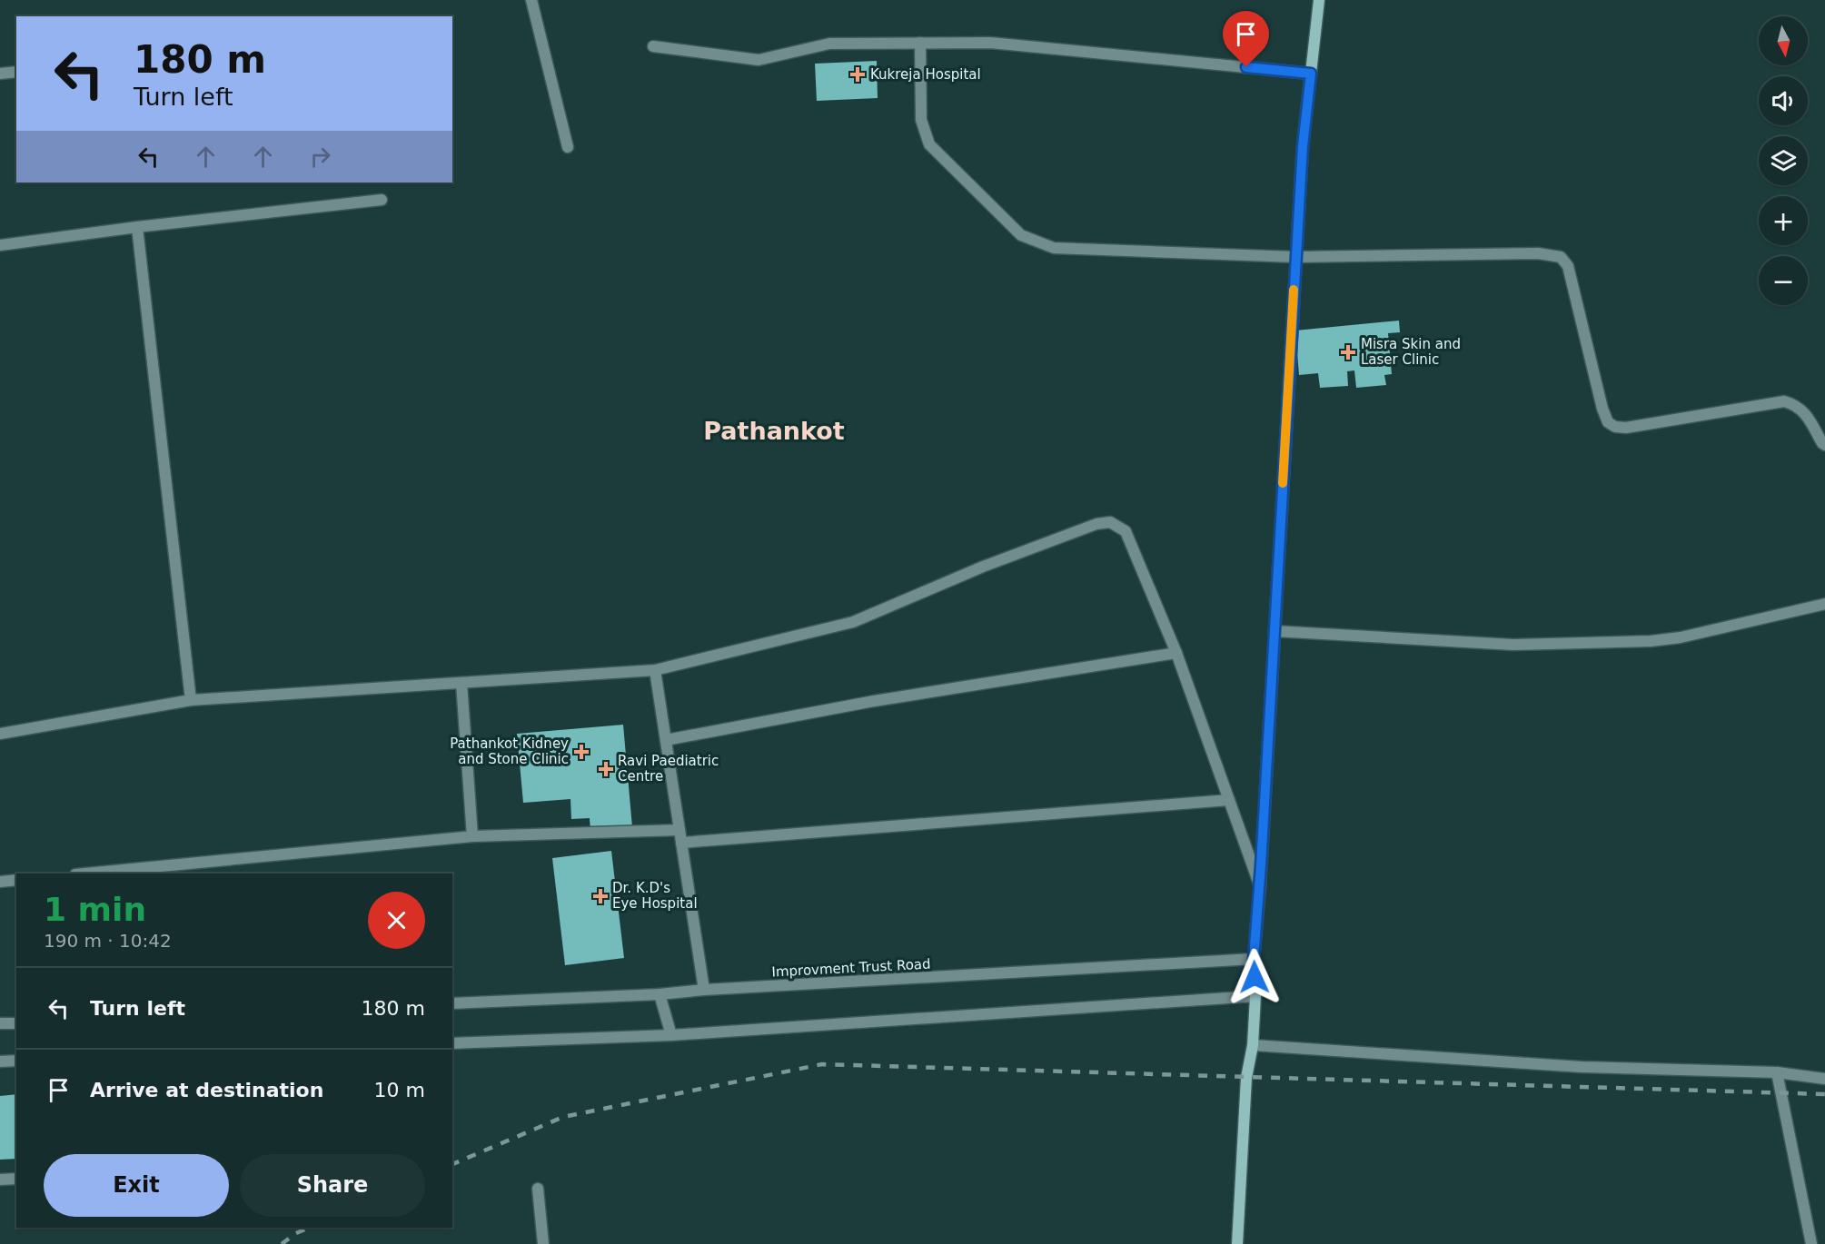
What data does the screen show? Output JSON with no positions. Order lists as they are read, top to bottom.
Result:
{
  "streets": {
    "street": ["Improvment Trust Road"]
  },
  "districts": ["Pathankot"],
  "places": {
    "health": [
      "Kukreja Hospital",
      "Misra Skin and Laser Clinic",
      "Pathankot Kidney and Stone Clinic",
      "Ravi Paediatric Centre",
      "Dr. K.D's Eye Hospital"
    ]
  },
  "north": "bottom",
  "page": {
    "map_buttons": ["+", "−"],
    "turn": ["180 m", "Turn left"],
    "heading": ["1 min", "190 m · 10:42"],
    "list": [
      {
        "name": "Turn left",
        "value": "180 m"
      },
      {
        "name": "Arrive at destination",
        "value": "10 m"
      }
    ],
    "buttons": ["Exit", "Share"]
  }
}
